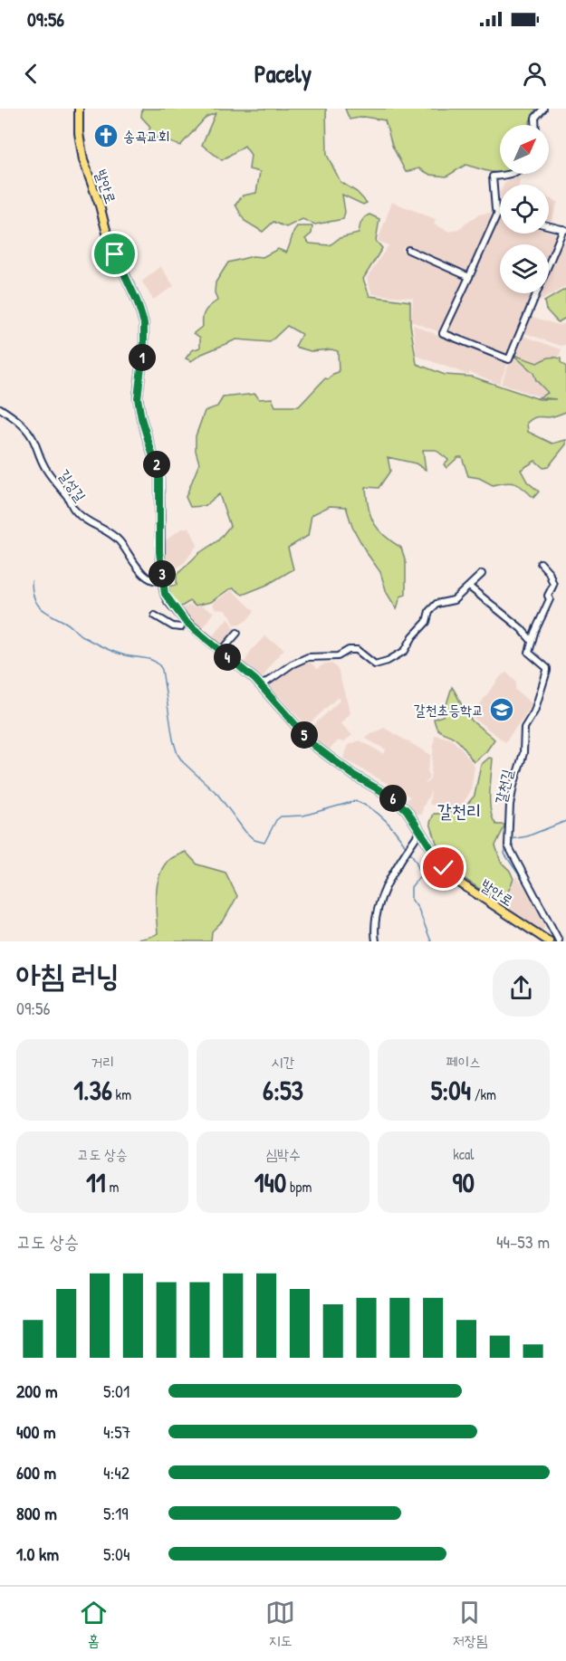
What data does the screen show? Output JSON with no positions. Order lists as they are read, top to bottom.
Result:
{
  "streets": {
    "main road": ["발안로"],
    "street": ["길성길", "갈천길"]
  },
  "crossings": [
    ["발안로", "길성길"]
  ],
  "districts": ["갈천리"],
  "places": {
    "church": ["송곡교회"],
    "school or university": ["갈천초등학교"]
  },
  "north": "top right",
  "page": {
    "status": "09:56",
    "header": "Pacely",
    "pins": [
      "1",
      "2",
      "3",
      "4",
      "5",
      "6"
    ],
    "heading": ["아침 러닝", "09:56"],
    "stats": [
      ["거리", "1.36 km"],
      ["시간", "6:53"],
      ["페이스", "5:04 /km"],
      ["고도 상승", "11 m"],
      ["심박수", "140 bpm"],
      ["kcal", "90"]
    ],
    "chart": ["고도 상승", "44–53 m"],
    "list": [
      {
        "name": "200 m",
        "note": "5:01"
      },
      {
        "name": "400 m",
        "note": "4:57"
      },
      {
        "name": "600 m",
        "note": "4:42"
      },
      {
        "name": "800 m",
        "note": "5:19"
      },
      {
        "name": "1.0 km",
        "note": "5:04"
      }
    ],
    "tabs": ["홈", "지도", "저장됨"]
  }
}
